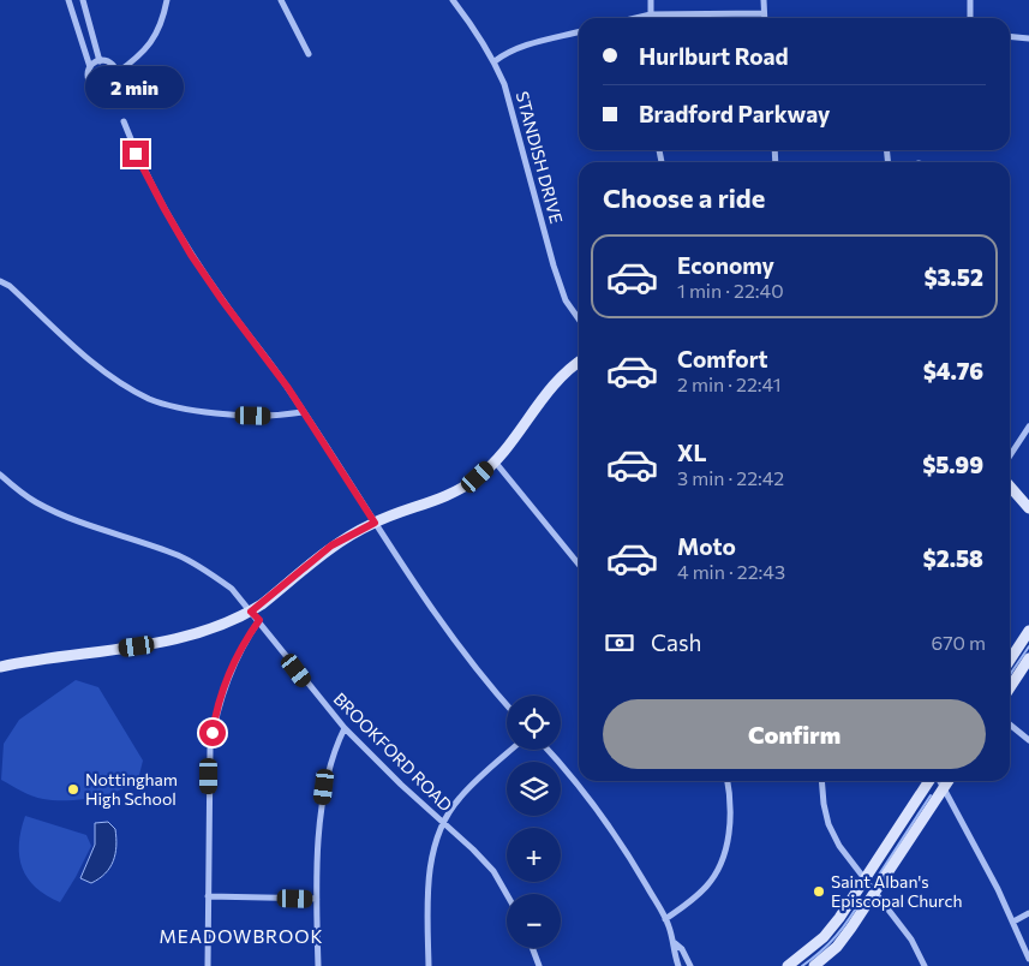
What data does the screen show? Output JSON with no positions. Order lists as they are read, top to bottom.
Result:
{
  "streets": {
    "street": ["STANDISH DRIVE", "BROOKFORD ROAD"]
  },
  "districts": ["MEADOWBROOK"],
  "places": ["Nottingham High School", "Saint Alban's Episcopal Church"],
  "page": {
    "banner": ["Hurlburt Road", "Bradford Parkway"],
    "bubble": "2 min",
    "heading": "Choose a ride",
    "list": [
      {
        "name": "Economy",
        "note": "1 min · 22:40",
        "value": "$3.52"
      },
      {
        "name": "Comfort",
        "note": "2 min · 22:41",
        "value": "$4.76"
      },
      {
        "name": "XL",
        "note": "3 min · 22:42",
        "value": "$5.99"
      },
      {
        "name": "Moto",
        "note": "4 min · 22:43",
        "value": "$2.58"
      }
    ],
    "pay": ["Cash", "670 m"],
    "buttons": "Confirm",
    "map_buttons": ["+", "−"]
  }
}
